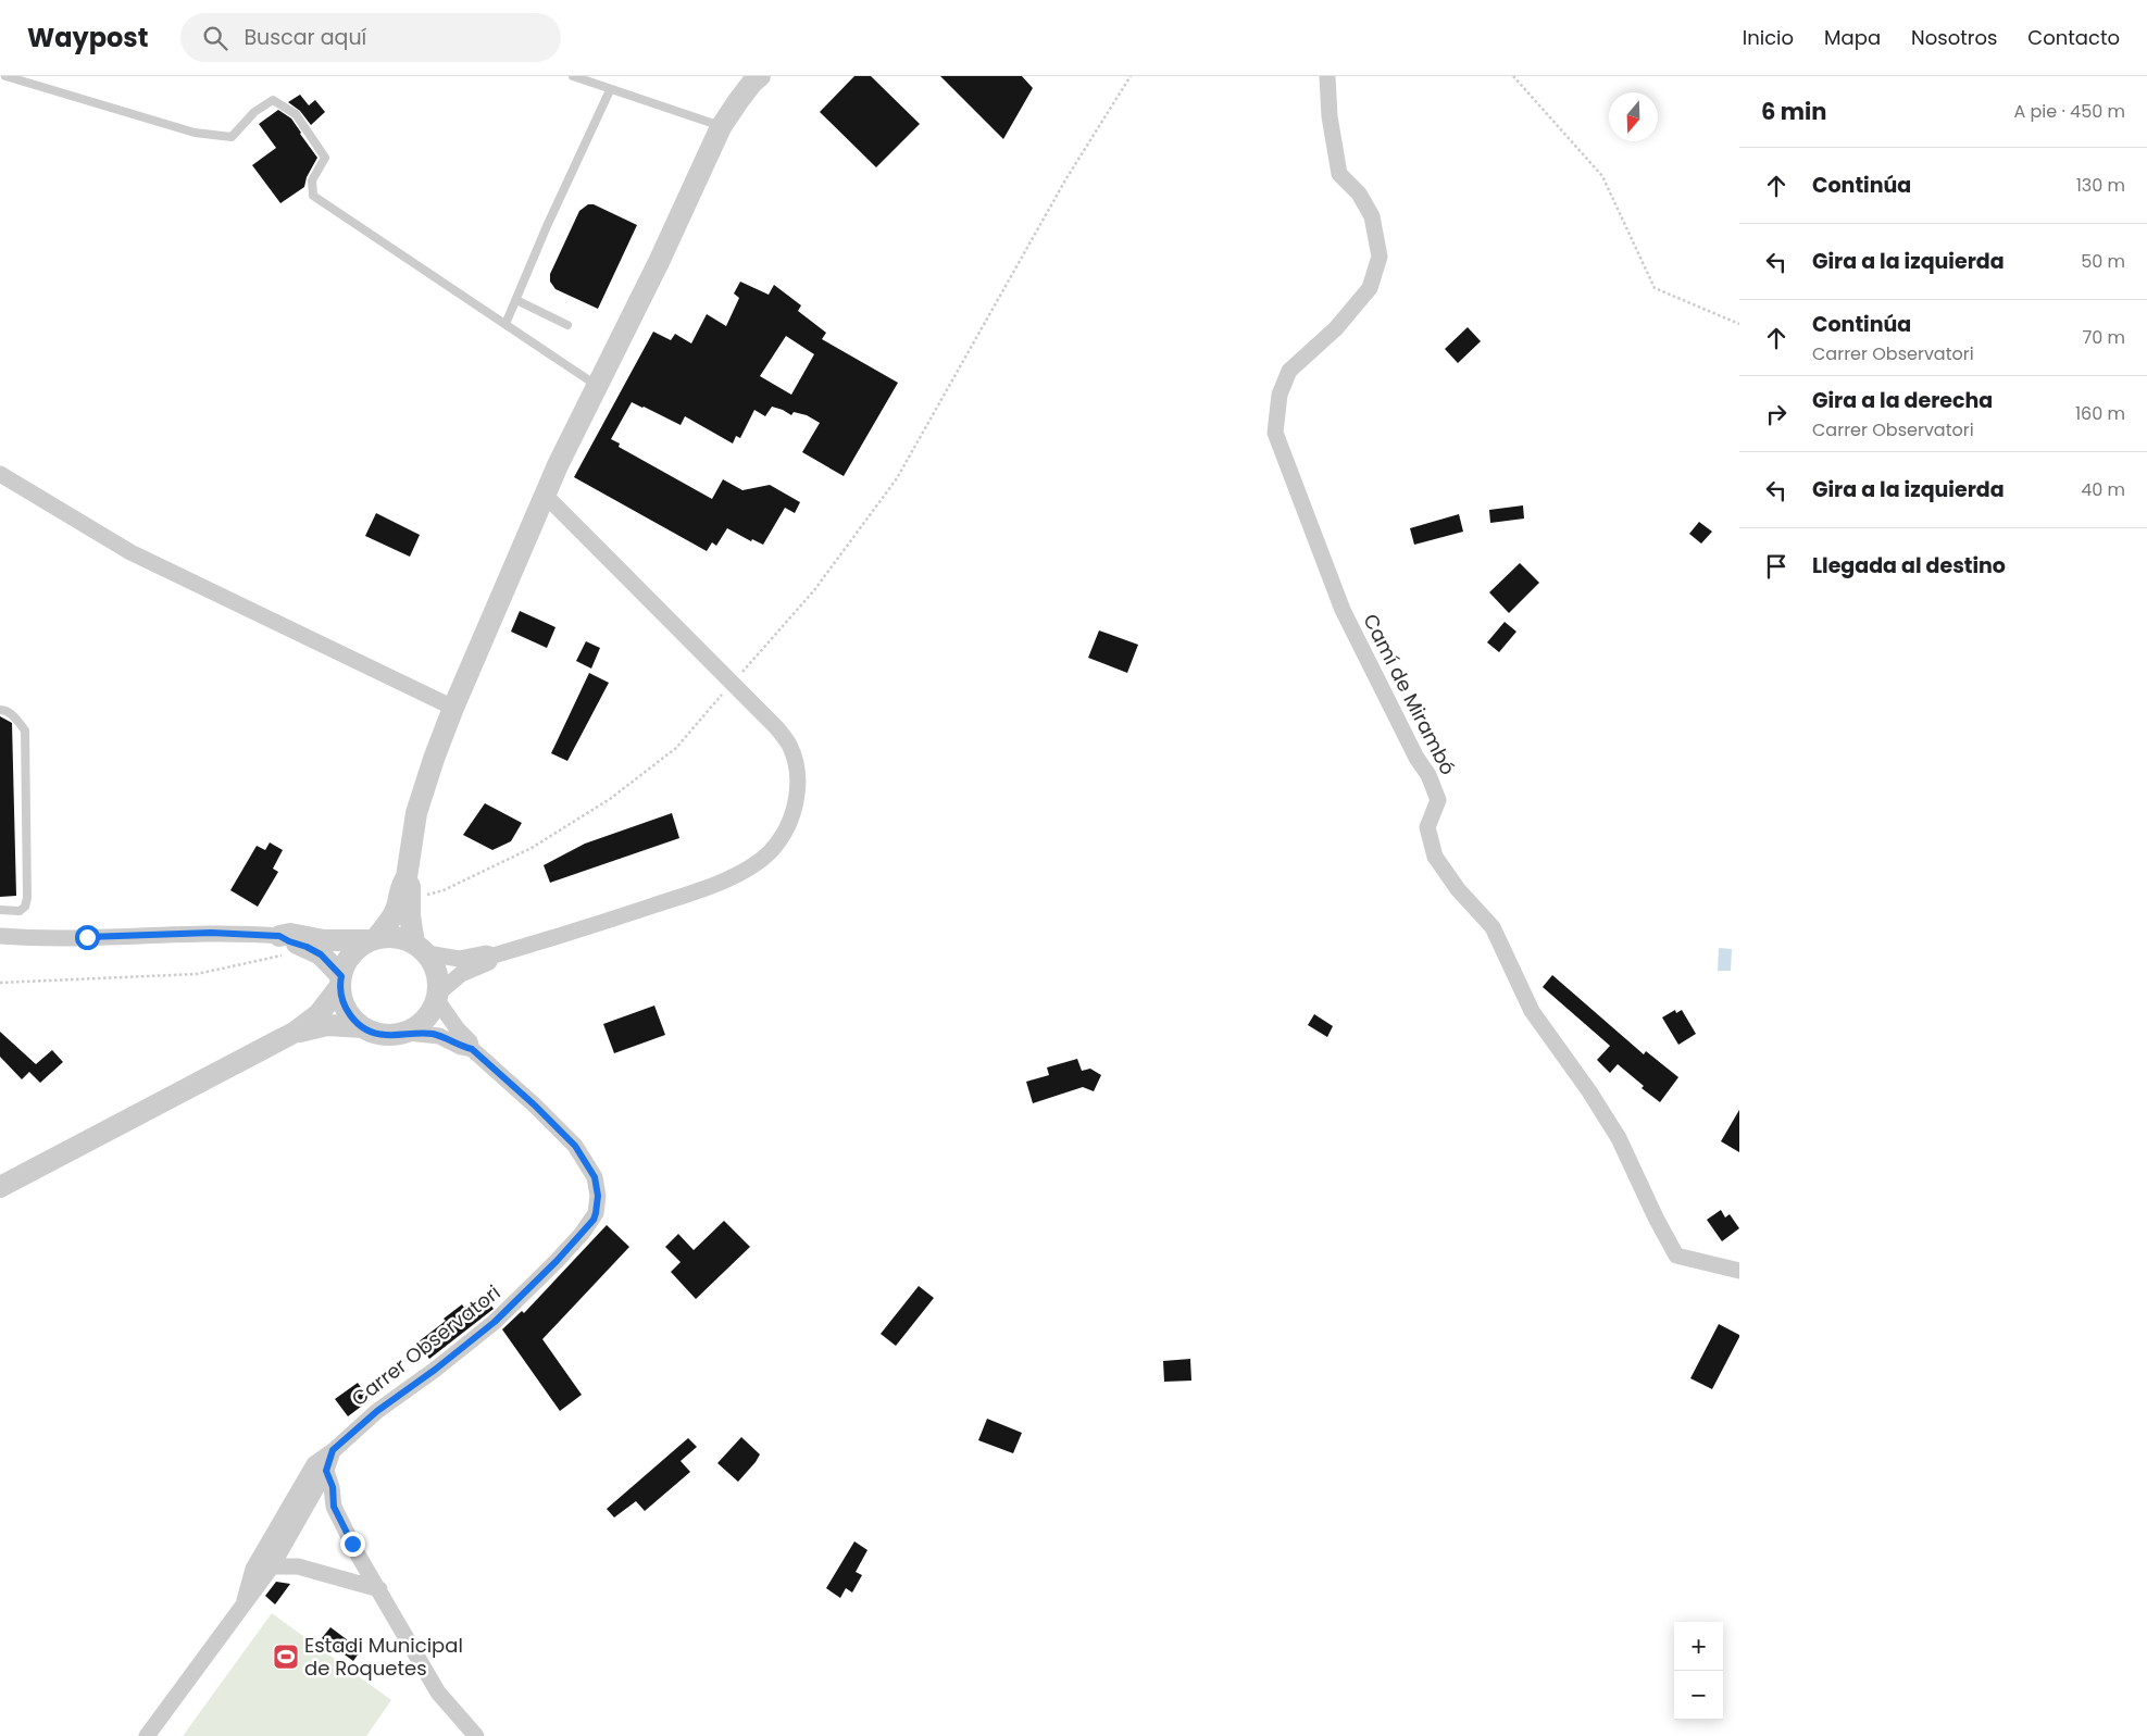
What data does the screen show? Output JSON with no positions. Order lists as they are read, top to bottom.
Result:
{
  "streets": {
    "street": ["Camí de Mirambó", "Carrer Observatori"]
  },
  "places": {
    "sports": ["Estadi Municipal de Roquetes"]
  },
  "north": "bottom",
  "page": {
    "header": "Waypost",
    "search": "Buscar aquí",
    "nav": [
      "Inicio",
      "Mapa",
      "Nosotros",
      "Contacto"
    ],
    "heading": ["6 min", "A pie · 450 m"],
    "list": [
      ["Continúa", "130 m"],
      ["Gira a la izquierda", "50 m"],
      ["Continúa", "Carrer Observatori", "70 m"],
      ["Gira a la derecha", "Carrer Observatori", "160 m"],
      ["Gira a la izquierda", "40 m"],
      "Llegada al destino"
    ],
    "map_buttons": ["+", "−"]
  }
}
